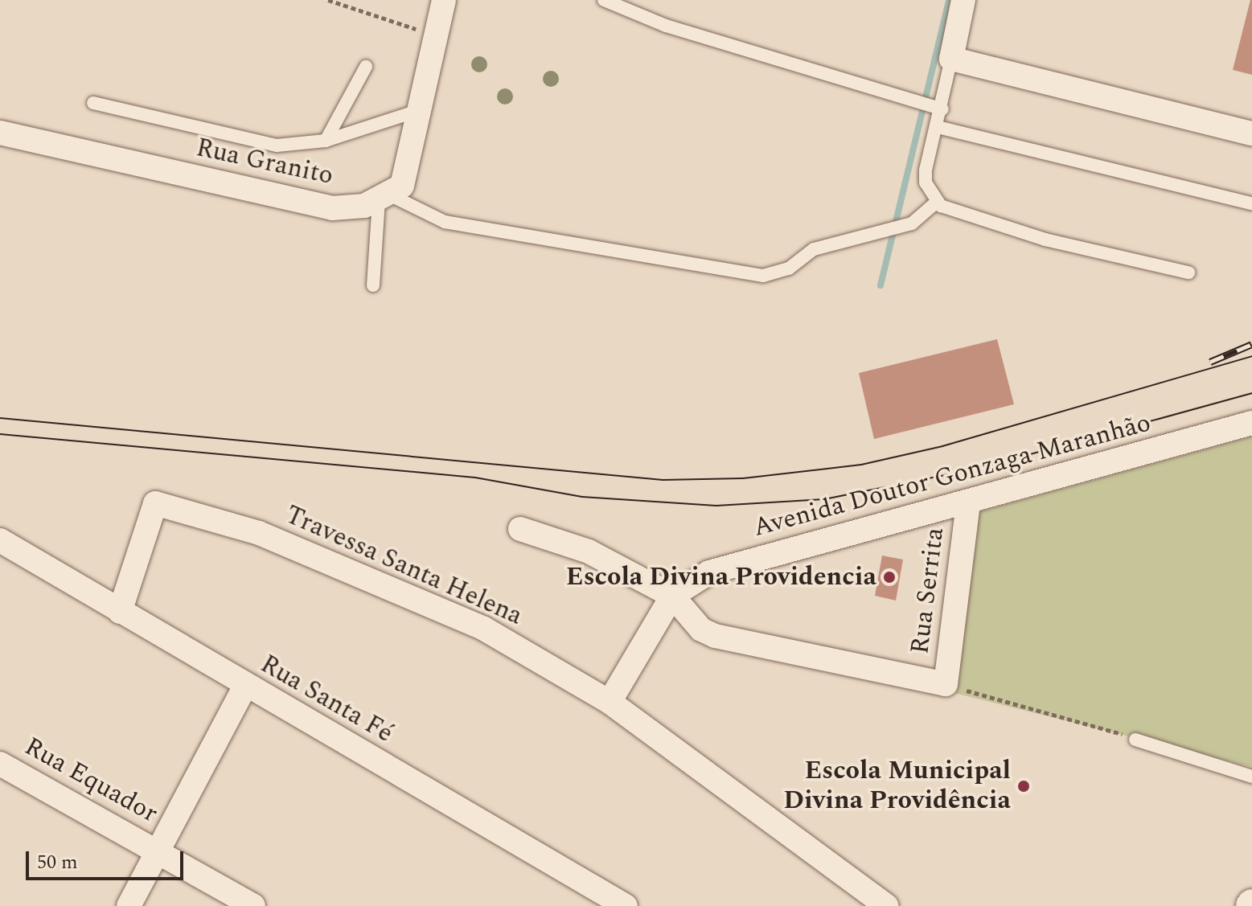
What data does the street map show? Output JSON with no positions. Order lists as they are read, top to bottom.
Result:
{
  "streets": {
    "street": [
      "Rua Granito",
      "Avenida Doutor Gonzaga Maranhão",
      "Travessa Santa Helena",
      "Rua Serrita",
      "Rua Santa Fé",
      "Rua Equador"
    ]
  },
  "crossings": [
    ["Avenida Doutor Gonzaga Maranhão", "Rua Serrita"],
    ["Travessa Santa Helena", "Rua Santa Fé"]
  ],
  "places": ["Escola Divina Providencia", "Escola Municipal Divina Providência"],
  "scale_bar": "50 m"
}
